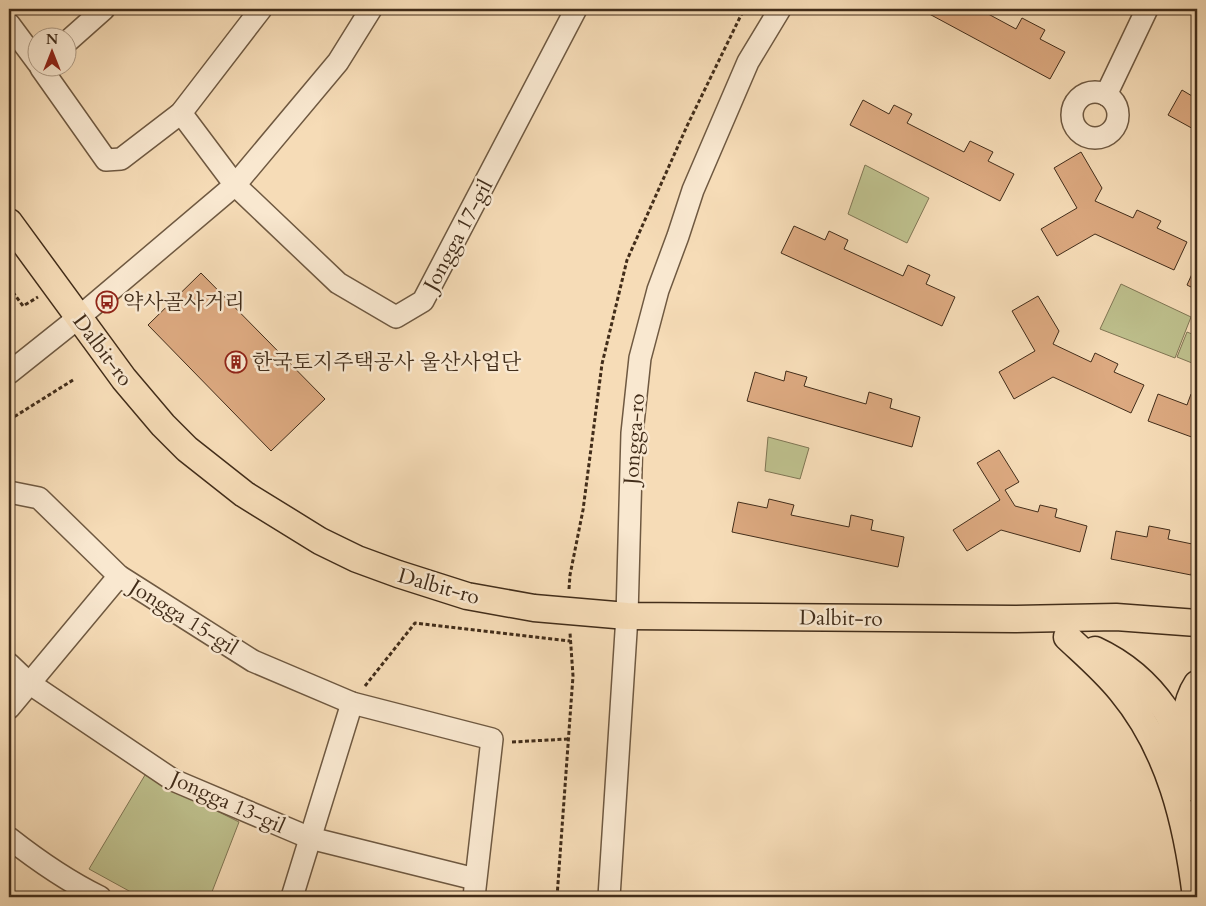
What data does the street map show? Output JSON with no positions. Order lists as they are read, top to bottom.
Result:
{
  "streets": {
    "main road": ["Dalbit-ro"],
    "street": [
      "Jongga 17-gil",
      "Jongga-ro",
      "Jongga 15-gil",
      "Jongga 13-gil"
    ]
  },
  "crossings": [
    ["Dalbit-ro", "Jongga-ro"]
  ],
  "places": {
    "bus stop": ["약사골사거리"],
    "building": ["한국토지주택공사 울산사업단"]
  },
  "north": "top"
}
